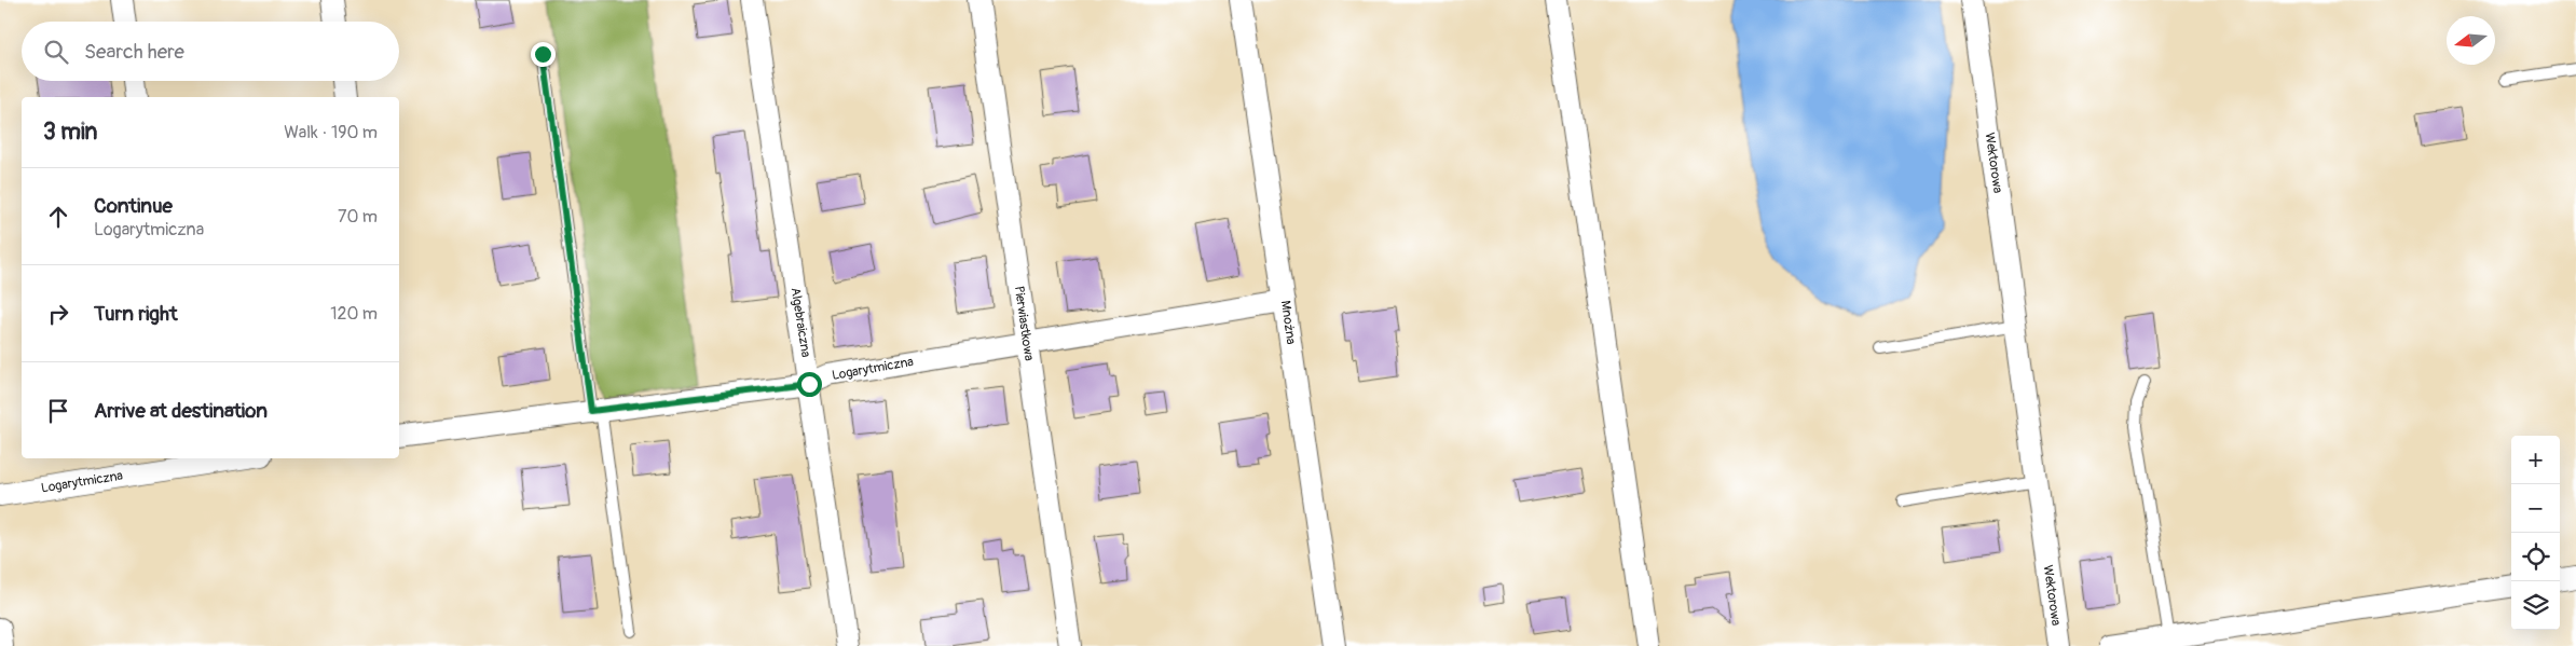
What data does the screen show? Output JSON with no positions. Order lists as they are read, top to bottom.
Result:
{
  "streets": {
    "street": [
      "Wektorowa",
      "Algebraiczna",
      "Mnożna",
      "Pierwiastkowa",
      "Logarytmiczna"
    ]
  },
  "crossings": [
    ["Algebraiczna", "Logarytmiczna"],
    ["Mnożna", "Logarytmiczna"],
    ["Pierwiastkowa", "Logarytmiczna"]
  ],
  "north": "left",
  "page": {
    "search": "Search here",
    "heading": ["3 min", "Walk · 190 m"],
    "list": [
      ["Continue", "Logarytmiczna", "70 m"],
      ["Turn right", "120 m"],
      "Arrive at destination"
    ],
    "map_buttons": ["+", "−"]
  }
}
